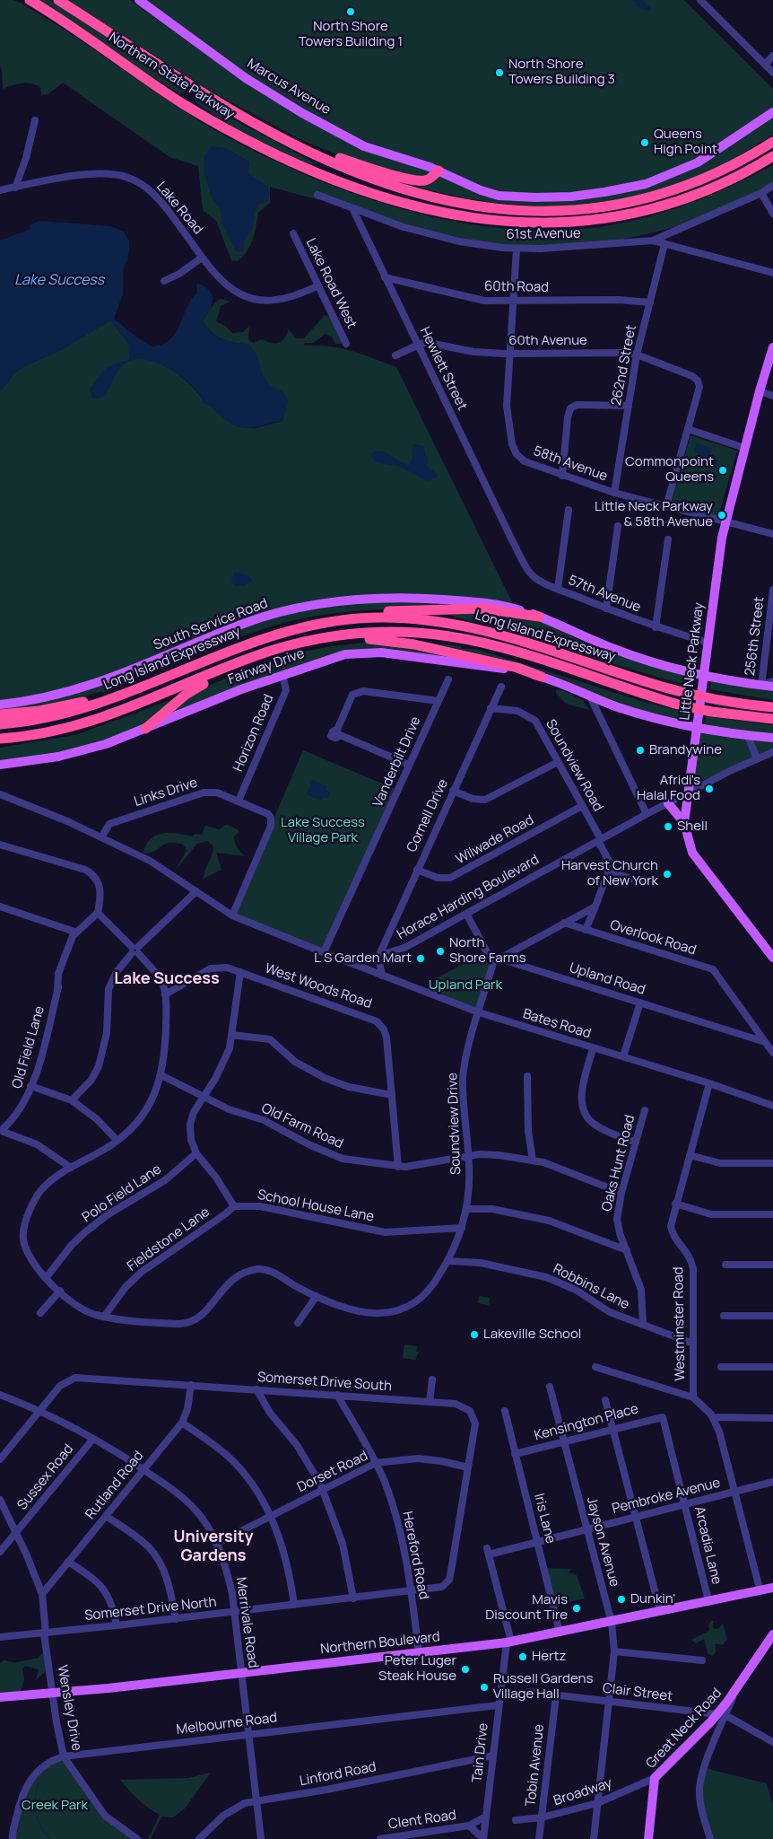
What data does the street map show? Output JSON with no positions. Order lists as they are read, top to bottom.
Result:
{
  "streets": {
    "highway": ["Northern State Parkway", "Long Island Expressway"],
    "main road": [
      "Marcus Avenue",
      "South Service Road",
      "Little Neck Parkway",
      "Fairway Drive",
      "Northern Boulevard",
      "Great Neck Road"
    ],
    "street": [
      "Lake Road",
      "61st Avenue",
      "Lake Road West",
      "60th Road",
      "60th Avenue",
      "262nd Street",
      "Hewlett Street",
      "58th Avenue",
      "57th Avenue",
      "256th Street",
      "Horizon Road",
      "Vanderbilt Drive",
      "Soundview Road",
      "Links Drive",
      "Cornell Drive",
      "Wilwade Road",
      "Horace Harding Boulevard",
      "Overlook Road",
      "Upland Road",
      "West Woods Road",
      "Bates Road",
      "Old Field Lane",
      "Soundview Drive",
      "Old Farm Road",
      "Oaks Hunt Road",
      "Polo Field Lane",
      "School House Lane",
      "Fieldstone Lane",
      "Robbins Lane",
      "Westminster Road",
      "Somerset Drive South",
      "Kensington Place",
      "Dorset Road",
      "Sussex Road",
      "Rutland Road",
      "Pembroke Avenue",
      "Iris Lane",
      "Jayson Avenue",
      "Arcadia Lane",
      "Hereford Road",
      "Somerset Drive North",
      "Merrivale Road",
      "Clair Street",
      "Wensley Drive",
      "Melbourne Road",
      "Tain Drive",
      "Tobin Avenue",
      "Linford Road",
      "Broadway",
      "Clent Road"
    ]
  },
  "crossings": [
    ["Lake Road", "Lake Road West"],
    ["61st Avenue", "262nd Street"],
    ["61st Avenue", "Hewlett Street"],
    ["60th Road", "262nd Street"],
    ["60th Road", "Hewlett Street"],
    ["60th Avenue", "262nd Street"],
    ["60th Avenue", "Hewlett Street"],
    ["60th Avenue", "58th Avenue"],
    ["262nd Street", "58th Avenue"],
    ["Hewlett Street", "57th Avenue"],
    ["58th Avenue", "Little Neck Parkway"],
    ["57th Avenue", "Little Neck Parkway"],
    ["South Service Road", "256th Street"],
    ["South Service Road", "Little Neck Parkway"],
    ["Little Neck Parkway", "Fairway Drive"],
    ["Little Neck Parkway", "Horace Harding Boulevard"],
    ["Fairway Drive", "Horizon Road"],
    ["Horizon Road", "Links Drive"],
    ["Vanderbilt Drive", "Horace Harding Boulevard"],
    ["Soundview Road", "Cornell Drive"],
    ["Soundview Road", "Wilwade Road"],
    ["Soundview Road", "Horace Harding Boulevard"],
    ["Links Drive", "Horace Harding Boulevard"],
    ["Cornell Drive", "Wilwade Road"],
    ["Cornell Drive", "Horace Harding Boulevard"],
    ["Horace Harding Boulevard", "Bates Road"],
    ["Overlook Road", "Upland Road"],
    ["Upland Road", "Soundview Drive"],
    ["West Woods Road", "Soundview Drive"],
    ["West Woods Road", "Old Farm Road"],
    ["Bates Road", "Soundview Drive"],
    ["Bates Road", "Westminster Road"],
    ["Soundview Drive", "Old Farm Road"],
    ["Soundview Drive", "Polo Field Lane"],
    ["Soundview Drive", "School House Lane"],
    ["Soundview Drive", "Fieldstone Lane"],
    ["Soundview Drive", "Robbins Lane"],
    ["Old Farm Road", "Oaks Hunt Road"],
    ["Oaks Hunt Road", "Robbins Lane"],
    ["School House Lane", "Fieldstone Lane"],
    ["Robbins Lane", "Westminster Road"],
    ["Westminster Road", "Pembroke Avenue"],
    ["Westminster Road", "Northern Boulevard"],
    ["Somerset Drive South", "Dorset Road"],
    ["Somerset Drive South", "Rutland Road"],
    ["Somerset Drive South", "Hereford Road"],
    ["Somerset Drive South", "Somerset Drive North"],
    ["Somerset Drive South", "Merrivale Road"],
    ["Kensington Place", "Iris Lane"],
    ["Kensington Place", "Jayson Avenue"],
    ["Kensington Place", "Arcadia Lane"],
    ["Dorset Road", "Hereford Road"],
    ["Dorset Road", "Merrivale Road"],
    ["Sussex Road", "Merrivale Road"],
    ["Sussex Road", "Wensley Drive"],
    ["Rutland Road", "Merrivale Road"],
    ["Rutland Road", "Wensley Drive"],
    ["Pembroke Avenue", "Iris Lane"],
    ["Pembroke Avenue", "Jayson Avenue"],
    ["Pembroke Avenue", "Arcadia Lane"],
    ["Pembroke Avenue", "Northern Boulevard"],
    ["Pembroke Avenue", "Tain Drive"],
    ["Iris Lane", "Northern Boulevard"],
    ["Jayson Avenue", "Northern Boulevard"],
    ["Jayson Avenue", "Clair Street"],
    ["Jayson Avenue", "Broadway"],
    ["Arcadia Lane", "Northern Boulevard"],
    ["Hereford Road", "Somerset Drive North"],
    ["Hereford Road", "Northern Boulevard"],
    ["Somerset Drive North", "Merrivale Road"],
    ["Somerset Drive North", "Wensley Drive"],
    ["Merrivale Road", "Northern Boulevard"],
    ["Merrivale Road", "Melbourne Road"],
    ["Merrivale Road", "Linford Road"],
    ["Northern Boulevard", "Wensley Drive"],
    ["Northern Boulevard", "Tain Drive"],
    ["Clair Street", "Great Neck Road"],
    ["Clair Street", "Tobin Avenue"],
    ["Wensley Drive", "Melbourne Road"],
    ["Melbourne Road", "Tain Drive"],
    ["Great Neck Road", "Broadway"],
    ["Tain Drive", "Linford Road"],
    ["Tain Drive", "Clent Road"],
    ["Tobin Avenue", "Broadway"]
  ],
  "districts": ["Lake Success", "University Gardens"],
  "water": ["Lake Success"],
  "parks": ["Lake Success Village Park", "Upland Park", "Creek Park"],
  "places": [
    "North Shore Towers Building 1",
    "North Shore Towers Building 3",
    "Queens High Point",
    "Commonpoint Queens",
    "Little Neck Parkway & 58th Avenue",
    "Brandywine",
    "Afridi's Halal Food",
    "Shell",
    "Harvest Church of New York",
    "North Shore Farms",
    "L S Garden Mart",
    "Lakeville School",
    "Dunkin'",
    "Mavis Discount Tire",
    "Hertz",
    "Peter Luger Steak House",
    "Russell Gardens Village Hall"
  ]
}
